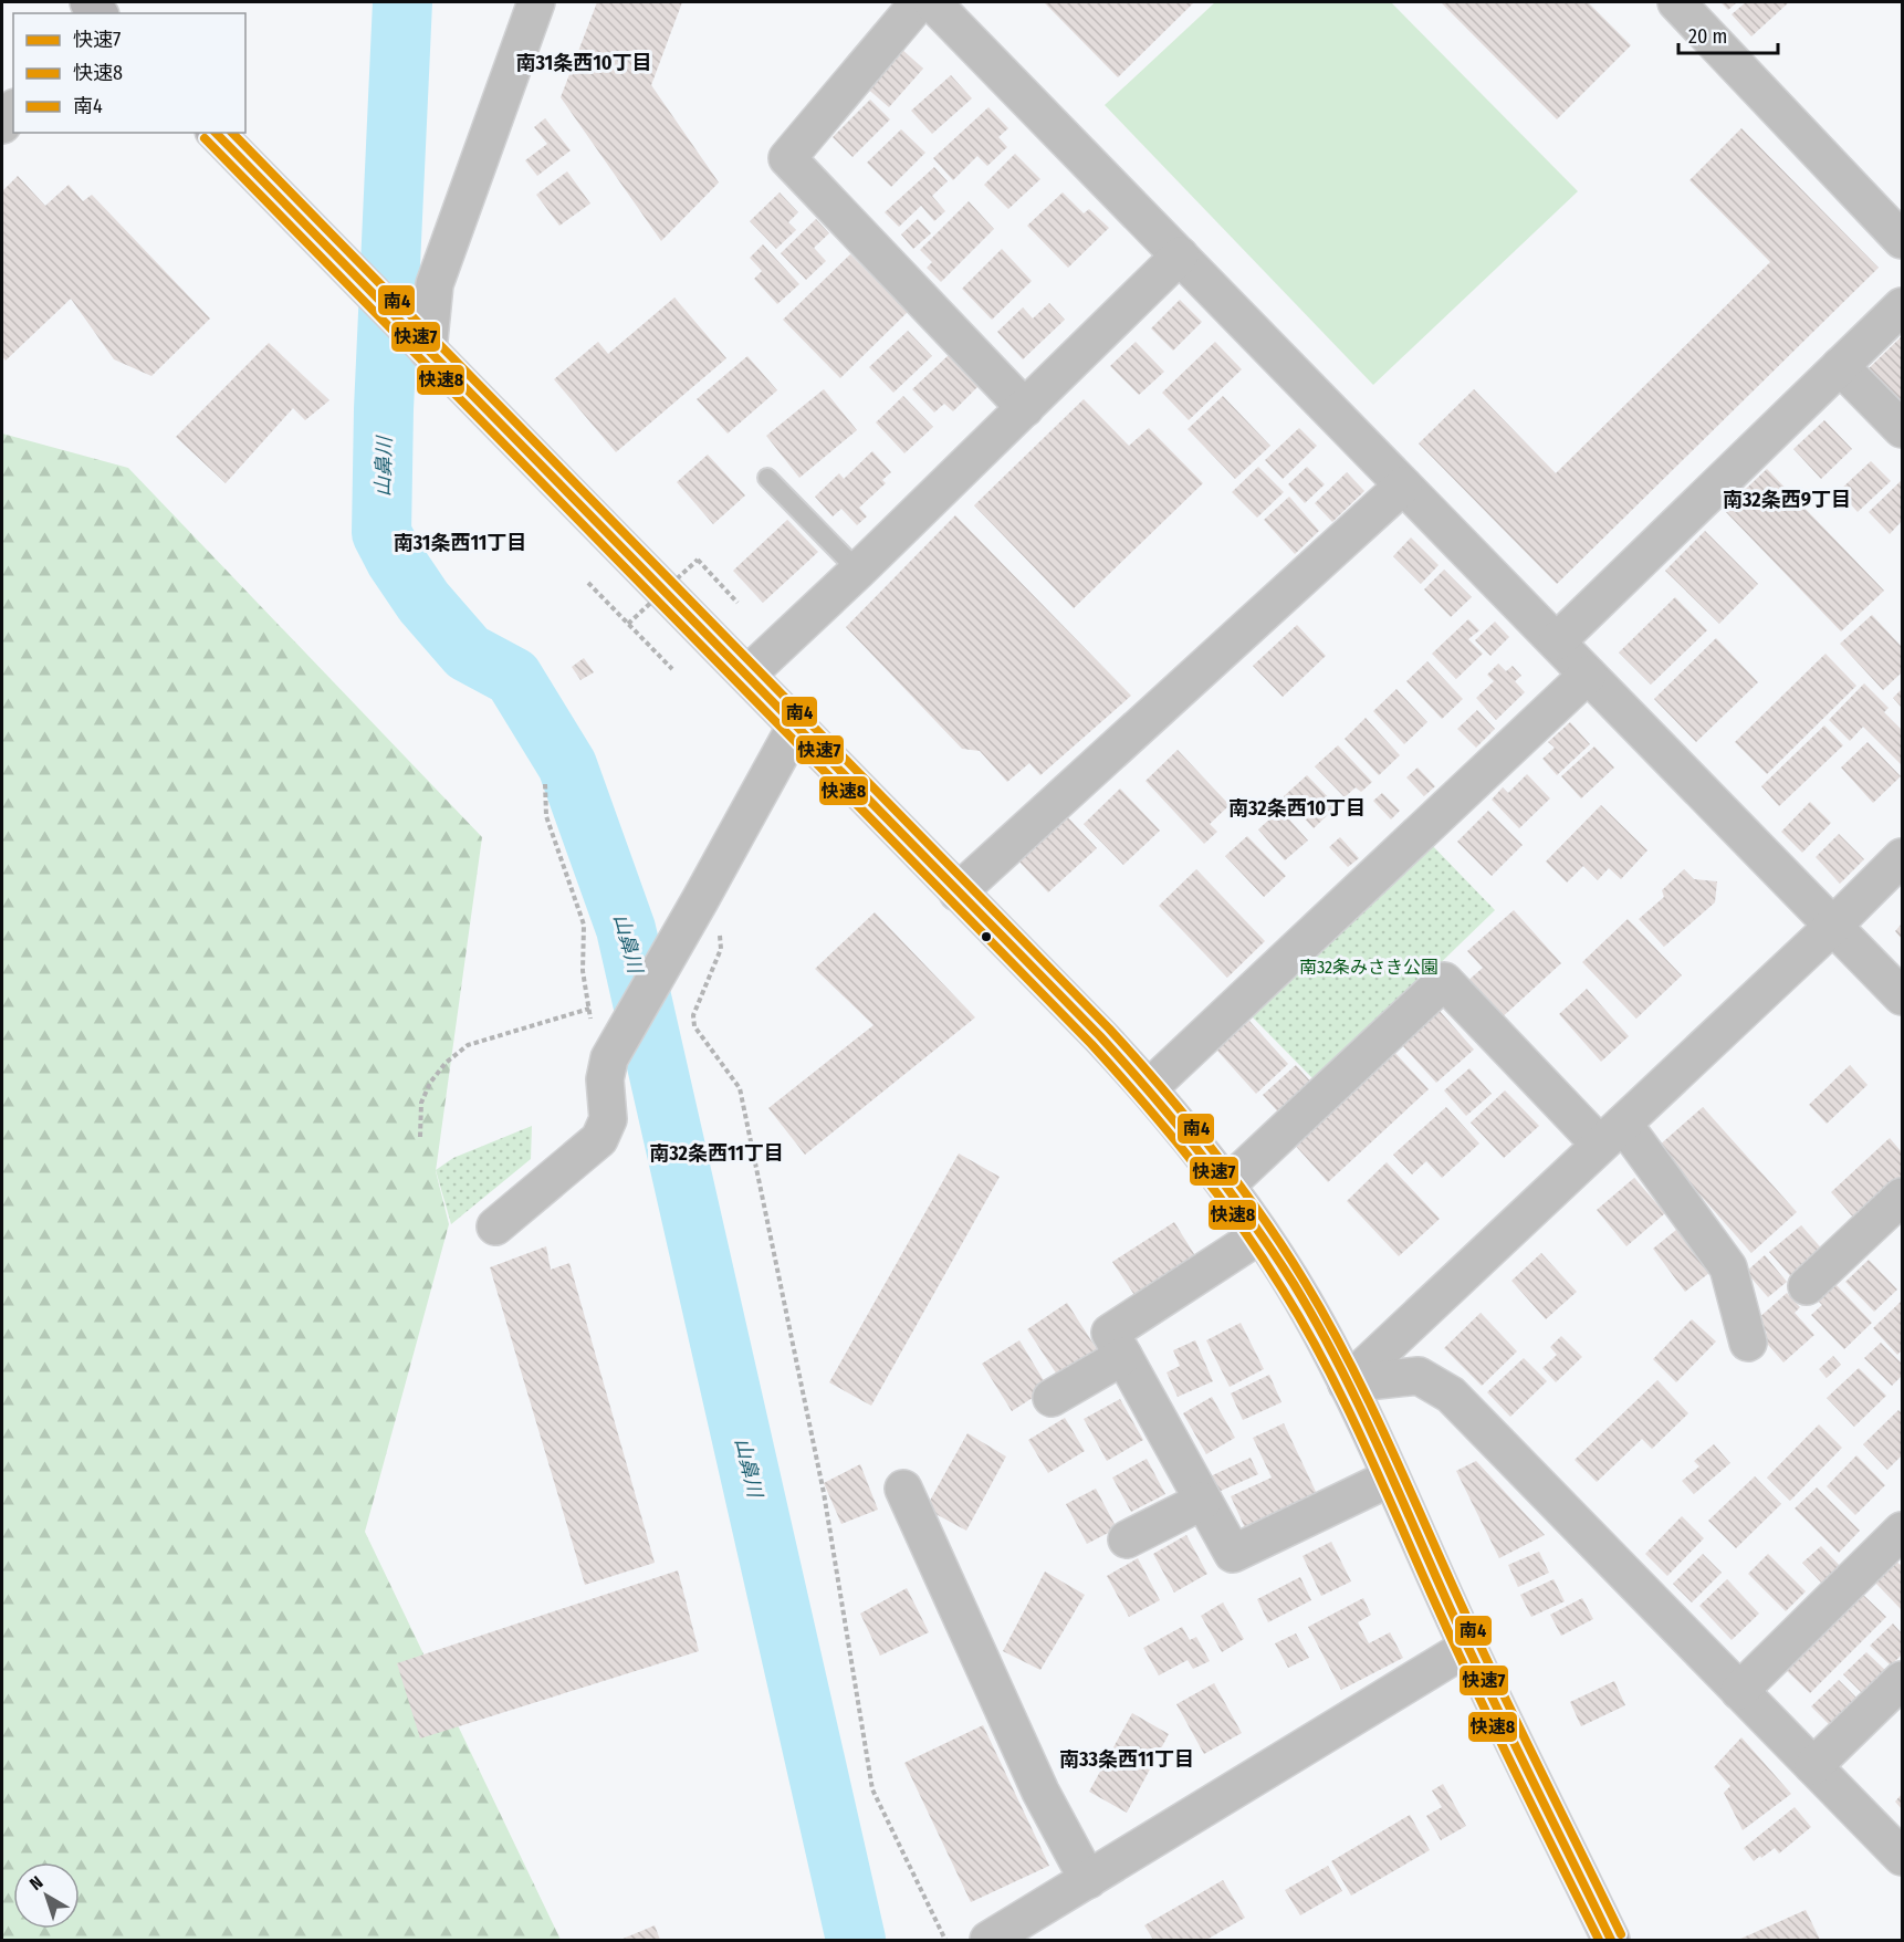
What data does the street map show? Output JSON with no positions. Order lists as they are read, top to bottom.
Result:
{
  "districts": [
    "南31条西10丁目",
    "南32条西9丁目",
    "南31条西11丁目",
    "南32条西10丁目",
    "南32条西11丁目",
    "南33条西11丁目"
  ],
  "water": ["山鼻川"],
  "parks": ["南32条みさき公園"],
  "lines": ["transit line 快速7", "transit line 南4", "transit line 快速8"],
  "legend": ["快速7", "快速8", "南4"],
  "scale_bar": "20 m",
  "north": "top left"
}
